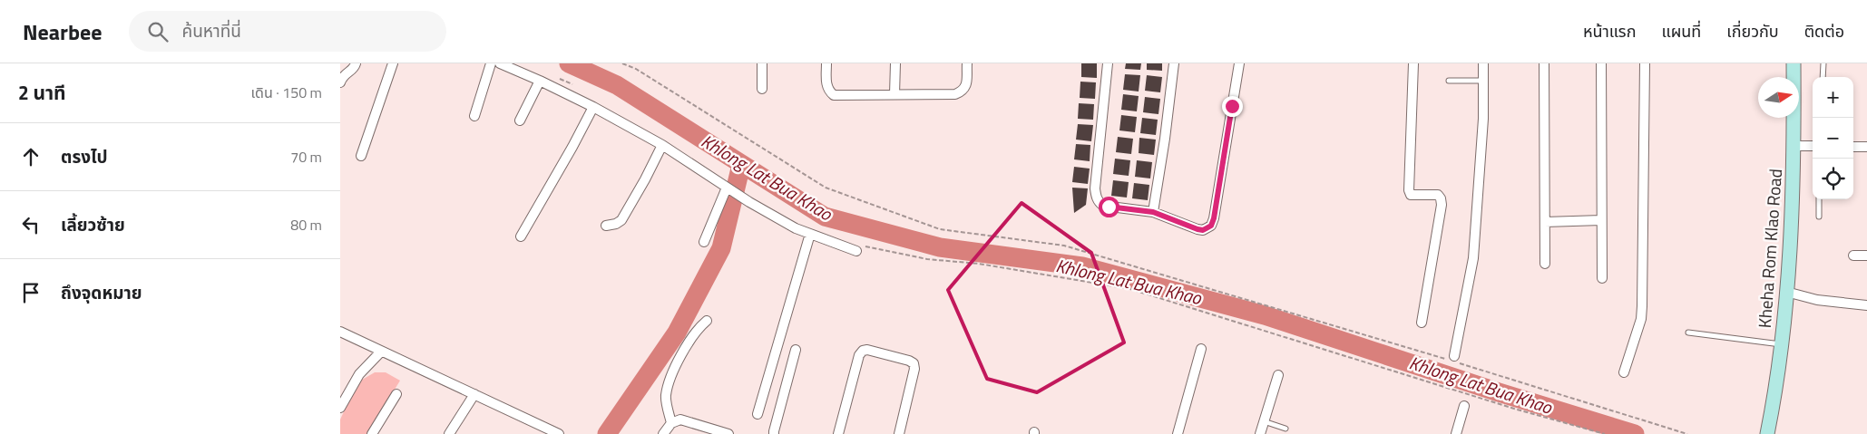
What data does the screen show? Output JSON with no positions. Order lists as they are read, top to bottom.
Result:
{
  "streets": {
    "street": ["Kheha Rom Klao Road"]
  },
  "water": ["Khlong Lat Bua Khao"],
  "north": "right",
  "page": {
    "header": "Nearbee",
    "search": "ค้นหาที่นี่",
    "nav": [
      "หน้าแรก",
      "แผนที่",
      "เกี่ยวกับ",
      "ติดต่อ"
    ],
    "heading": ["2 นาที", "เดิน · 150 m"],
    "map_buttons": ["+", "−"],
    "list": [
      ["ตรงไป", "70 m"],
      ["เลี้ยวซ้าย", "80 m"],
      "ถึงจุดหมาย"
    ]
  }
}
